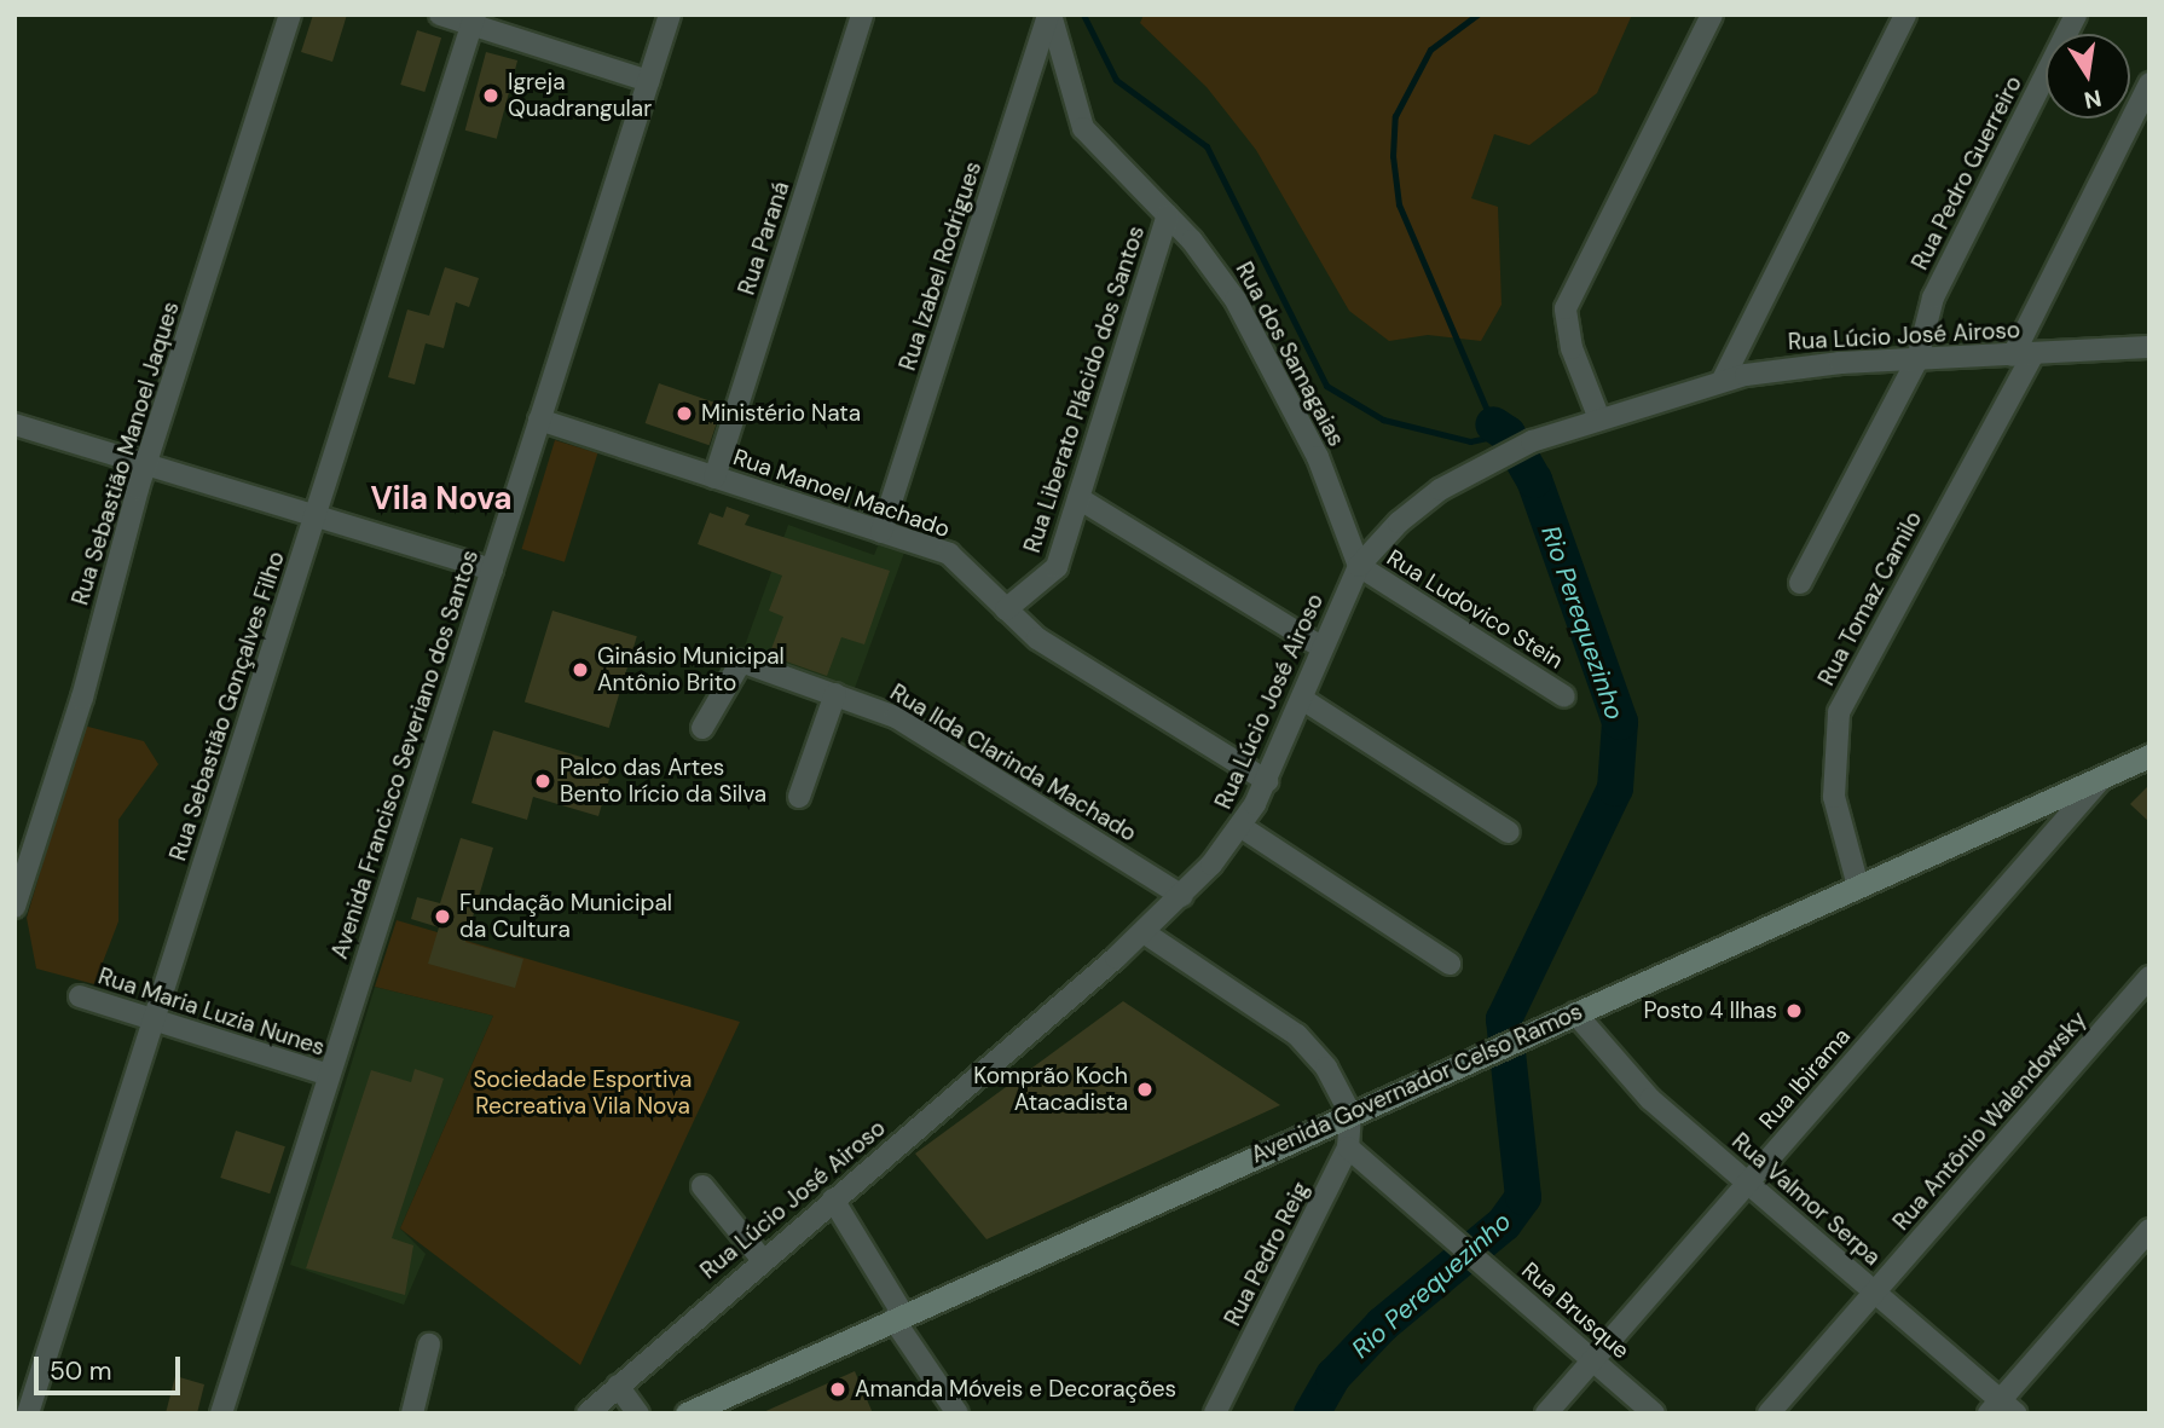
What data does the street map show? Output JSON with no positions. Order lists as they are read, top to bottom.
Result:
{
  "streets": {
    "main road": ["Avenida Governador Celso Ramos"],
    "street": [
      "Rua Pedro Guerreiro",
      "Rua Paraná",
      "Rua Izabel Rodrigues",
      "Rua Lúcio José Airoso",
      "Rua dos Samagaias",
      "Rua Liberato Plácido dos Santos",
      "Rua Sebastião Manoel Jaques",
      "Rua Manoel Machado",
      "Rua Tomaz Camilo",
      "Rua Ludovico Stein",
      "Rua Sebastião Gonçalves Filho",
      "Avenida Francisco Severiano dos Santos",
      "Rua Ilda Clarinda Machado",
      "Rua Maria Luzia Nunes",
      "Rua Ibirama",
      "Rua Antônio Walendowsky",
      "Rua Valmor Serpa",
      "Rua Pedro Reig",
      "Rua Brusque"
    ]
  },
  "crossings": [
    ["Rua Pedro Guerreiro", "Rua Lúcio José Airoso"],
    ["Rua Paraná", "Rua Manoel Machado"],
    ["Rua Izabel Rodrigues", "Rua dos Samagaias"],
    ["Rua Izabel Rodrigues", "Rua Manoel Machado"],
    ["Rua Lúcio José Airoso", "Rua dos Samagaias"],
    ["Rua Lúcio José Airoso", "Rua Manoel Machado"],
    ["Rua Lúcio José Airoso", "Rua Tomaz Camilo"],
    ["Rua Lúcio José Airoso", "Rua Ludovico Stein"],
    ["Rua Lúcio José Airoso", "Rua Ilda Clarinda Machado"],
    ["Rua dos Samagaias", "Rua Liberato Plácido dos Santos"],
    ["Rua dos Samagaias", "Rua Ludovico Stein"],
    ["Rua Liberato Plácido dos Santos", "Rua Manoel Machado"],
    ["Rua Manoel Machado", "Avenida Francisco Severiano dos Santos"],
    ["Rua Tomaz Camilo", "Avenida Governador Celso Ramos"],
    ["Rua Sebastião Gonçalves Filho", "Rua Maria Luzia Nunes"],
    ["Avenida Francisco Severiano dos Santos", "Rua Maria Luzia Nunes"],
    ["Rua Ibirama", "Avenida Governador Celso Ramos"],
    ["Rua Ibirama", "Rua Valmor Serpa"],
    ["Rua Ibirama", "Rua Brusque"],
    ["Avenida Governador Celso Ramos", "Rua Valmor Serpa"],
    ["Avenida Governador Celso Ramos", "Rua Pedro Reig"],
    ["Rua Antônio Walendowsky", "Rua Valmor Serpa"],
    ["Rua Pedro Reig", "Rua Brusque"]
  ],
  "districts": ["Vila Nova"],
  "water": ["Rio Perequezinho"],
  "parks": ["Sociedade Esportiva Recreativa Vila Nova"],
  "places": [
    "Igreja Quadrangular",
    "Ministério Nata",
    "Ginásio Municipal Antônio Brito",
    "Palco das Artes Bento Irício da Silva",
    "Fundação Municipal da Cultura",
    "Posto 4 Ilhas",
    "Komprão Koch Atacadista",
    "Amanda Móveis e Decorações"
  ],
  "scale_bar": "50 m",
  "north": "bottom"
}
